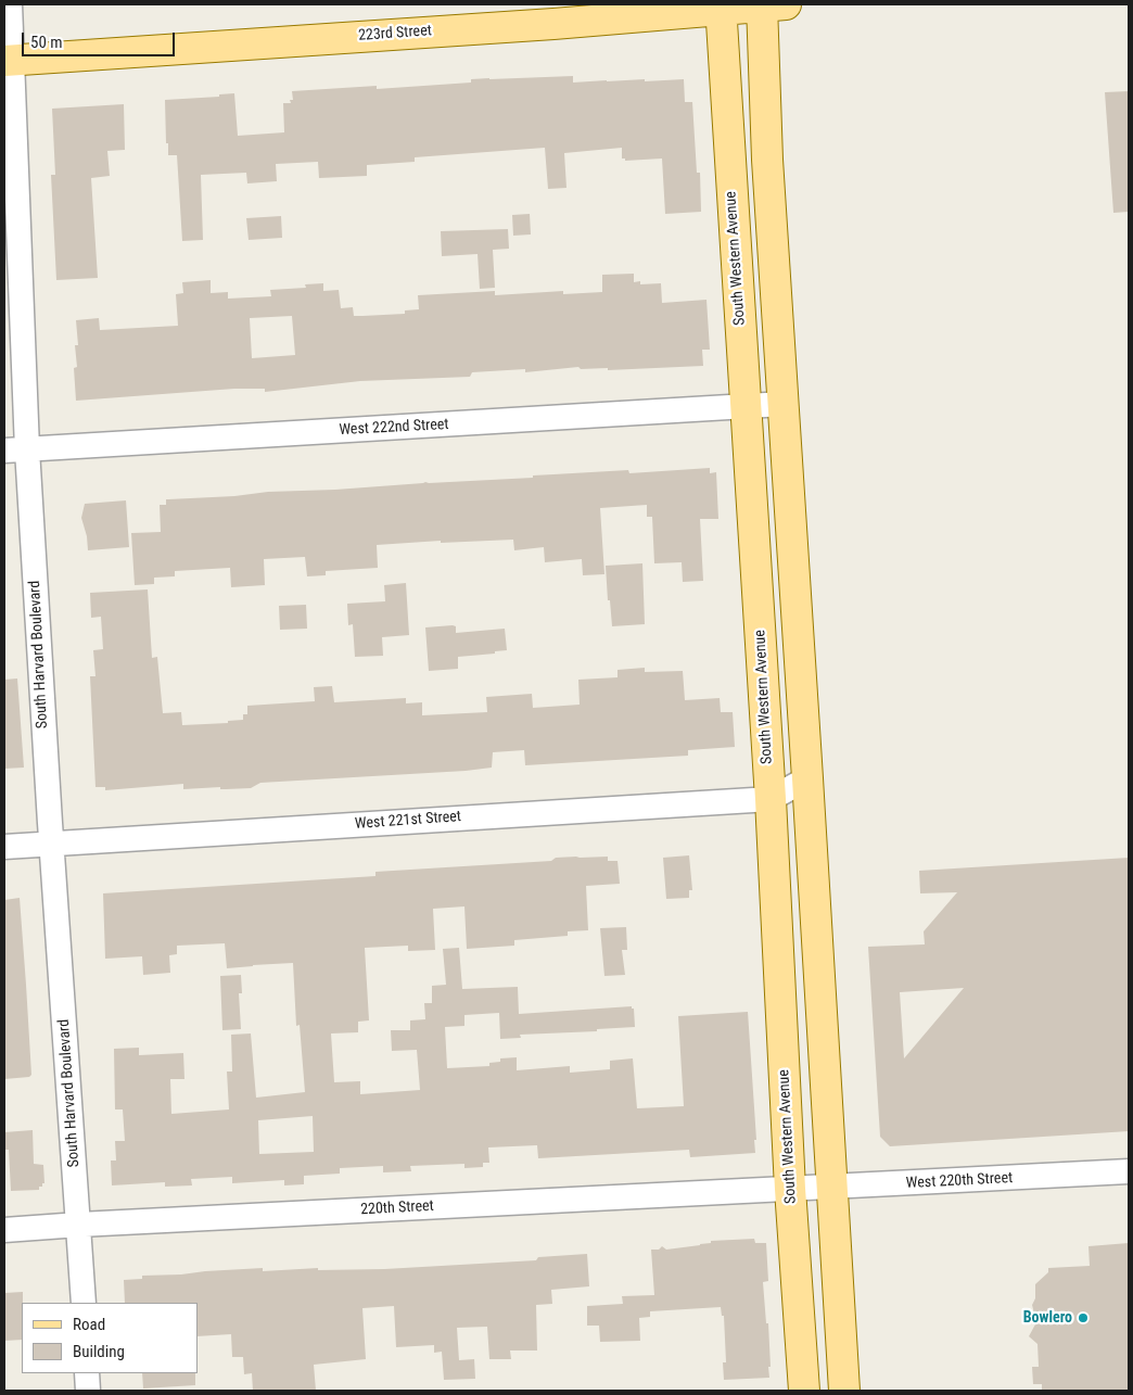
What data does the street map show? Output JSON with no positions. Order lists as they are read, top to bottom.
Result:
{
  "streets": {
    "main road": ["223rd Street", "South Western Avenue"],
    "street": [
      "West 222nd Street",
      "South Harvard Boulevard",
      "West 221st Street",
      "West 220th Street",
      "220th Street"
    ]
  },
  "crossings": [
    ["223rd Street", "South Western Avenue"],
    ["223rd Street", "South Harvard Boulevard"],
    ["South Western Avenue", "West 222nd Street"],
    ["South Western Avenue", "West 221st Street"],
    ["South Western Avenue", "West 220th Street"],
    ["South Western Avenue", "220th Street"],
    ["West 222nd Street", "South Harvard Boulevard"],
    ["South Harvard Boulevard", "West 221st Street"],
    ["South Harvard Boulevard", "220th Street"],
    ["West 220th Street", "220th Street"]
  ],
  "places": ["Bowlero"],
  "legend": ["Road", "Building"],
  "scale_bar": "50 m"
}
